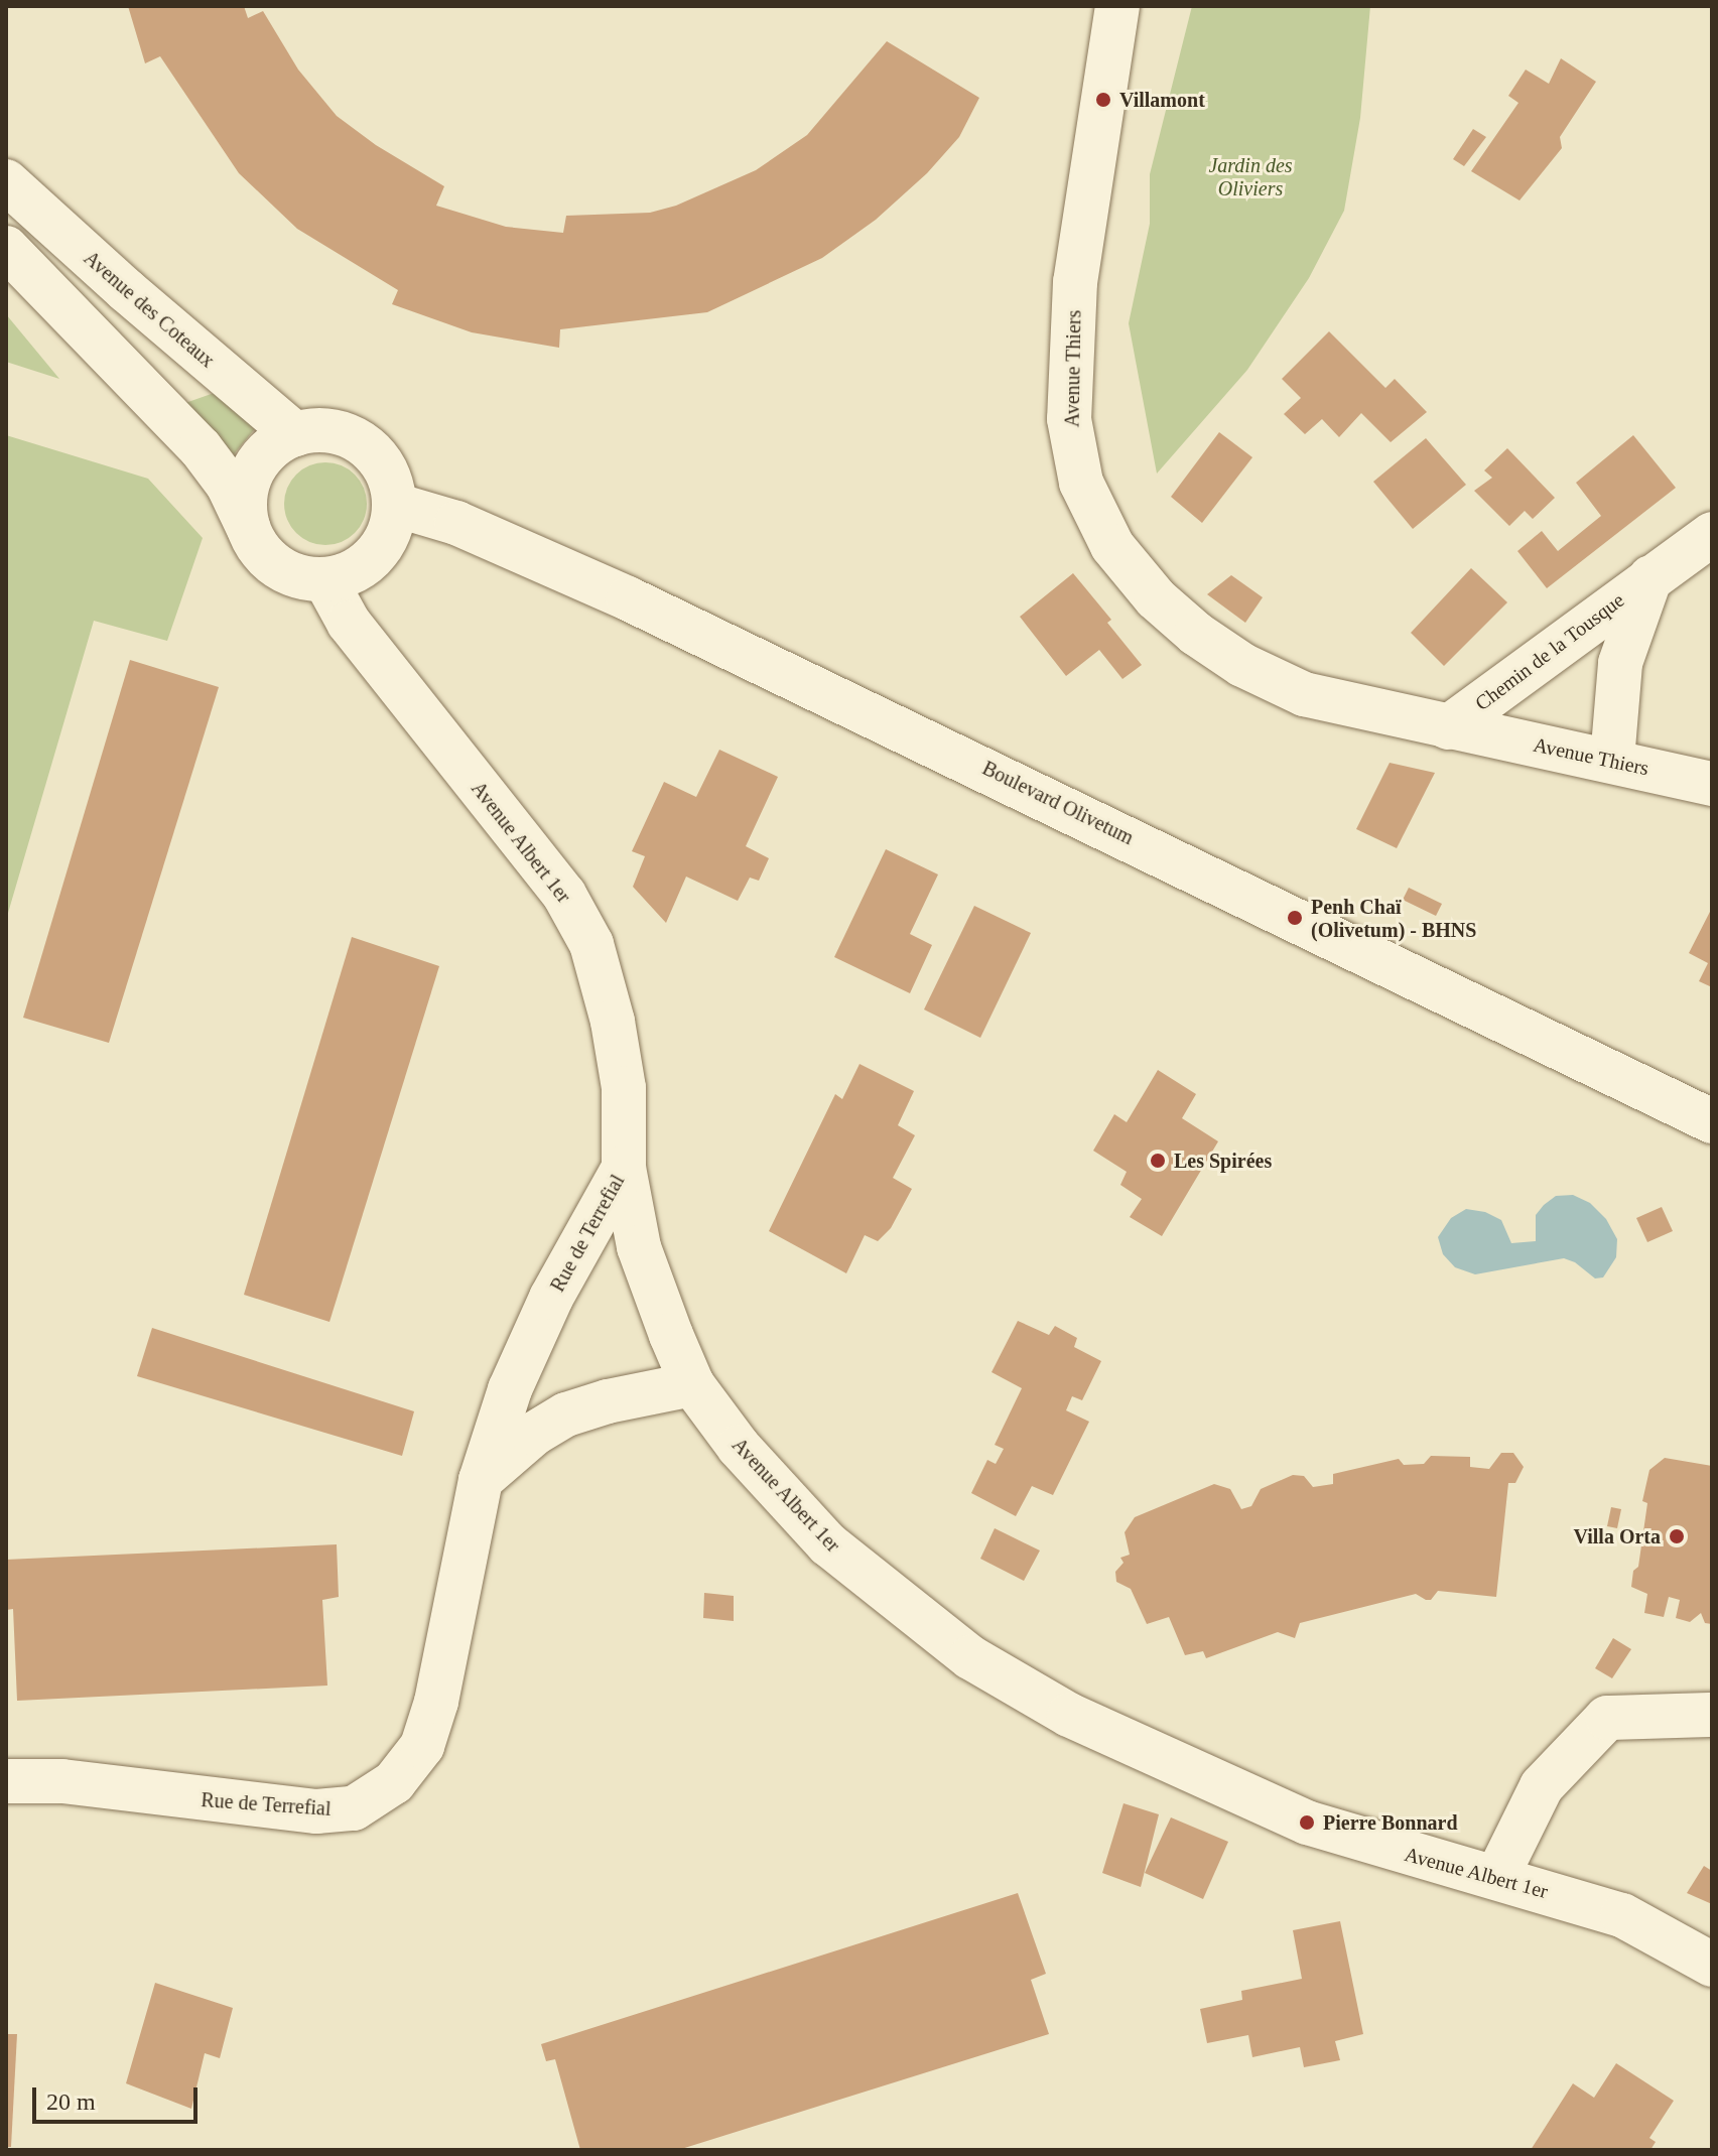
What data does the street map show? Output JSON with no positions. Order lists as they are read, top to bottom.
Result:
{
  "streets": {
    "street": [
      "Avenue des Coteaux",
      "Avenue Thiers",
      "Chemin de la Tousque",
      "Boulevard Olivetum",
      "Avenue Albert 1er",
      "Rue de Terrefial"
    ]
  },
  "crossings": [
    ["Avenue des Coteaux", "Boulevard Olivetum"],
    ["Avenue des Coteaux", "Avenue Albert 1er"],
    ["Avenue Thiers", "Chemin de la Tousque"],
    ["Boulevard Olivetum", "Avenue Albert 1er"],
    ["Avenue Albert 1er", "Rue de Terrefial"]
  ],
  "parks": ["Jardin des Oliviers"],
  "places": [
    "Villamont",
    "Penh Chaï (Olivetum) - BHNS",
    "Les Spirées",
    "Villa Orta",
    "Pierre Bonnard"
  ],
  "scale_bar": "20 m"
}
